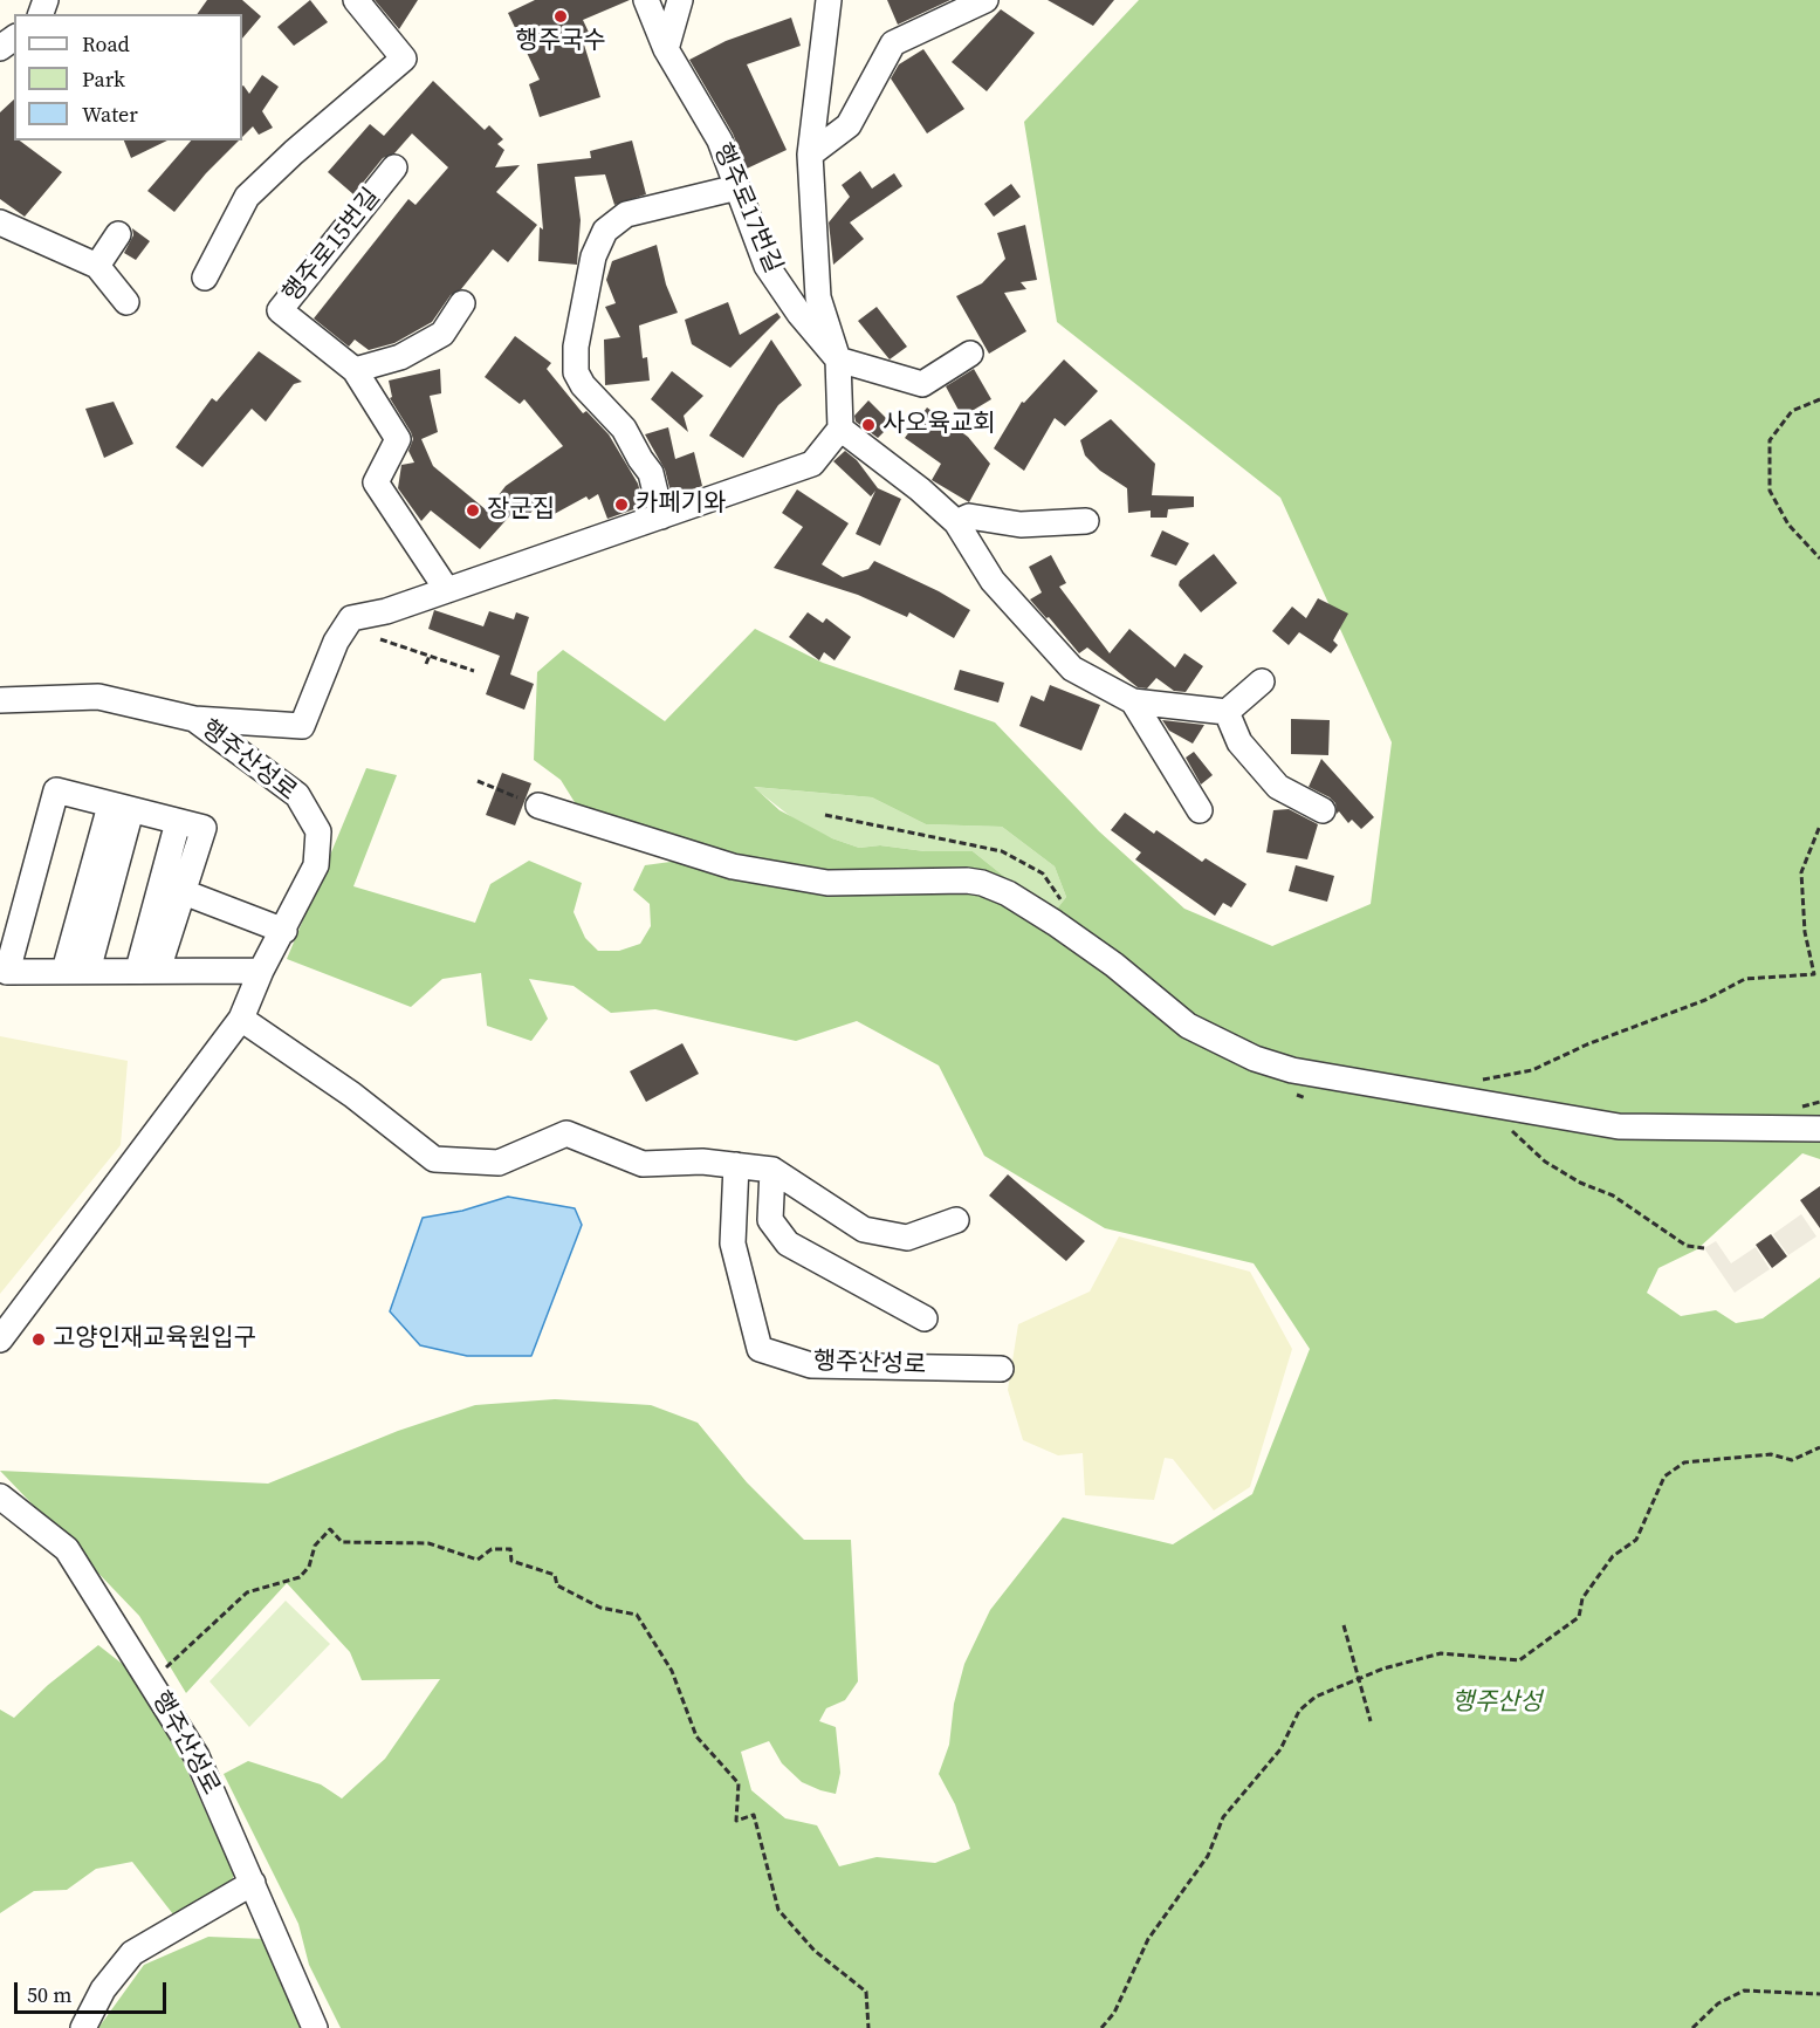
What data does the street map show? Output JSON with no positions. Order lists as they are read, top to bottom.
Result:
{
  "streets": {
    "street": ["행주로17번길", "행주로15번길", "행주산성로"]
  },
  "parks": ["행주산성"],
  "places": [
    "행주국수",
    "사오육교회",
    "카페기와",
    "장군집",
    "고양인재교육원입구"
  ],
  "legend": ["Road", "Park", "Water"],
  "scale_bar": "50 m"
}
